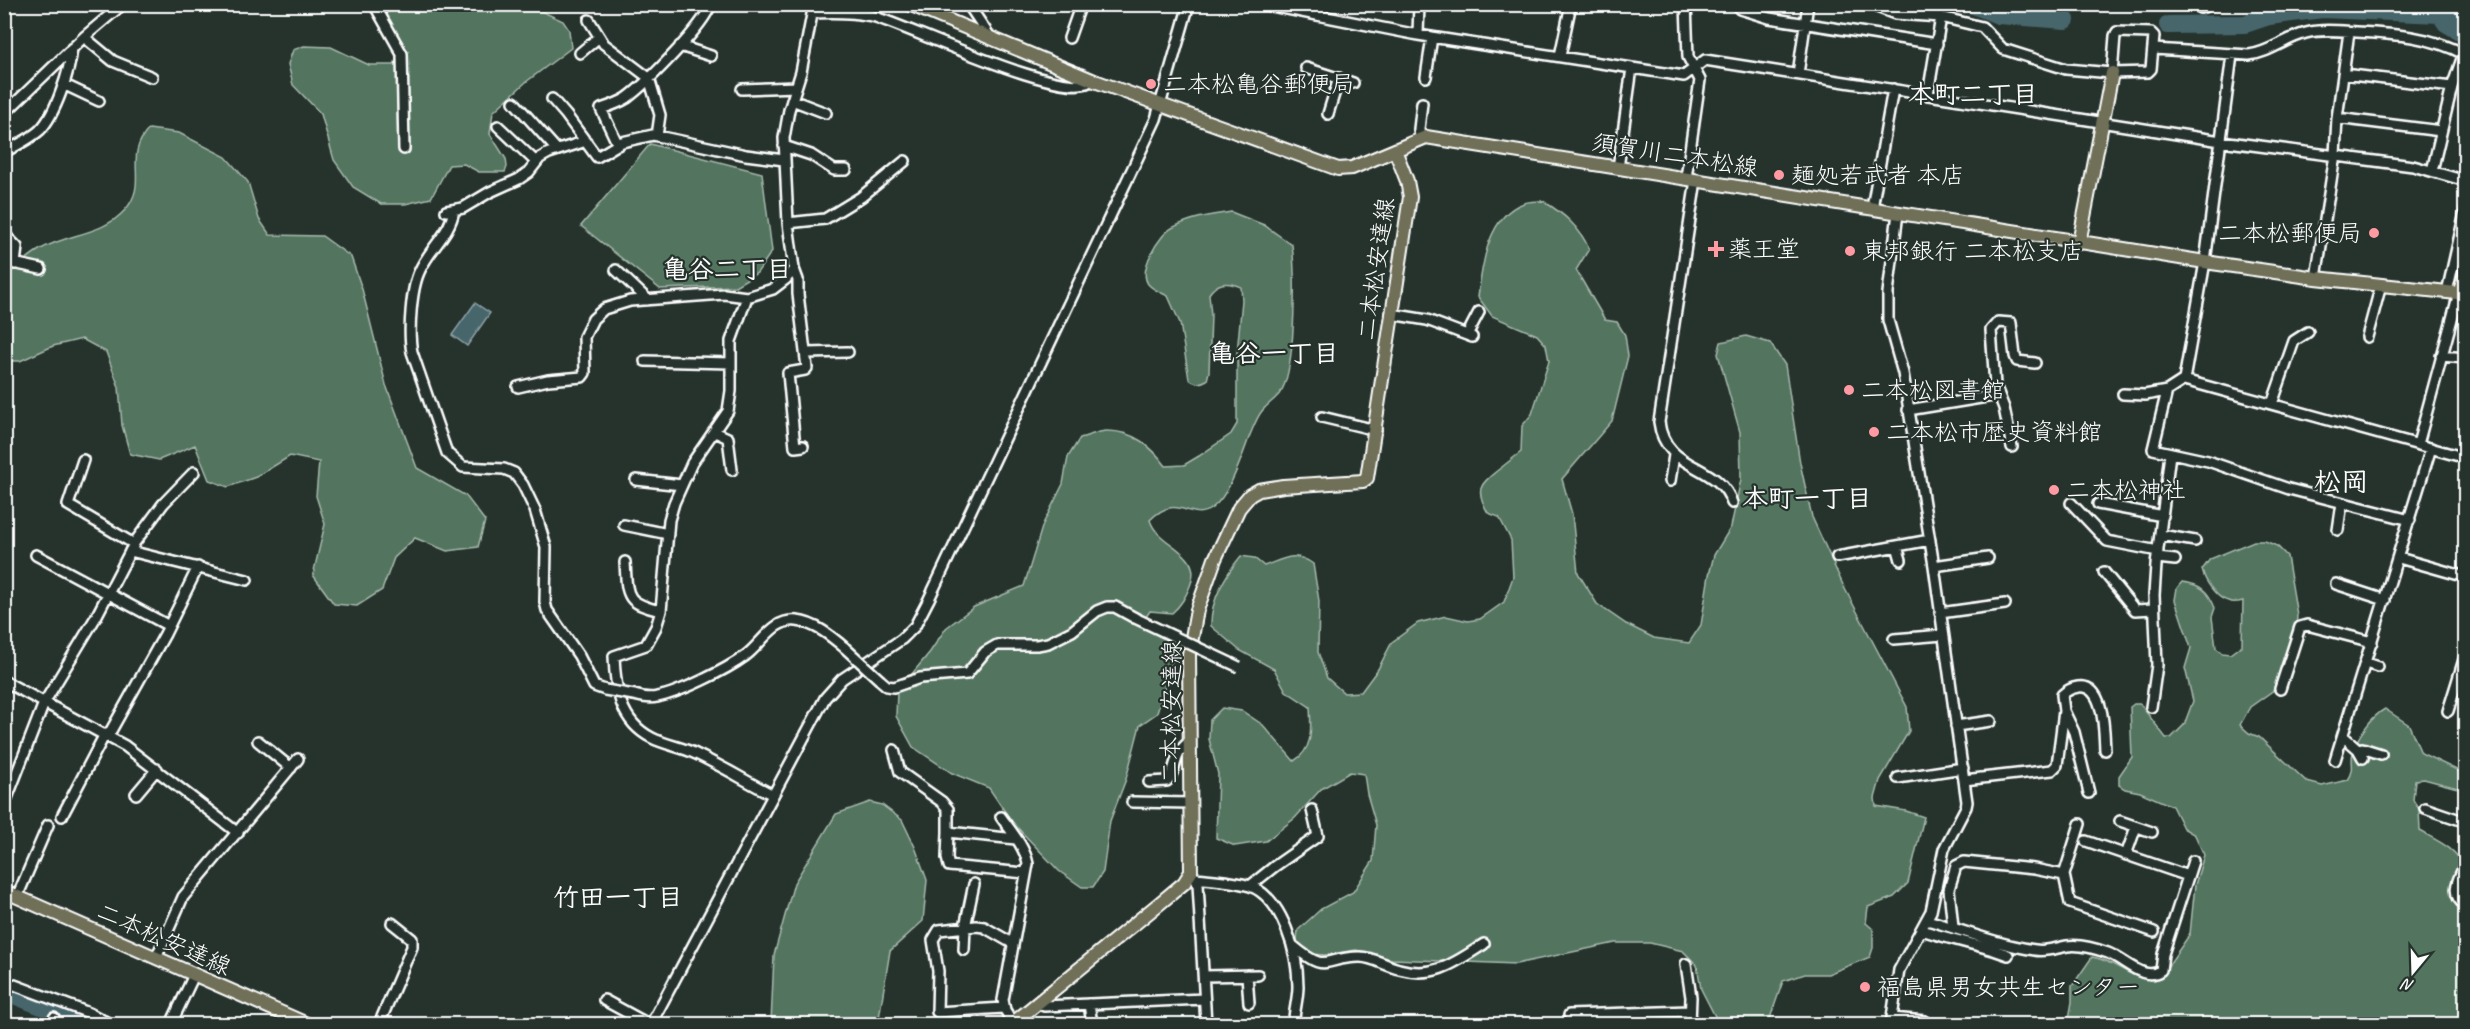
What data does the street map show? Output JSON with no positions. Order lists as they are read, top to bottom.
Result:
{
  "streets": {
    "main road": ["須賀川二本松線", "二本松安達線"]
  },
  "districts": [
    "本町二丁目",
    "亀谷二丁目",
    "亀谷一丁目",
    "松岡",
    "本町一丁目",
    "竹田一丁目"
  ],
  "places": {
    "other": [
      "二本松亀谷郵便局",
      "麺処若武者 本店",
      "二本松郵便局",
      "東邦銀行 二本松支店",
      "二本松図書館",
      "二本松市歴史資料館",
      "二本松神社",
      "福島県男女共生センター"
    ],
    "health": ["薬王堂"]
  },
  "north": "bottom"
}
